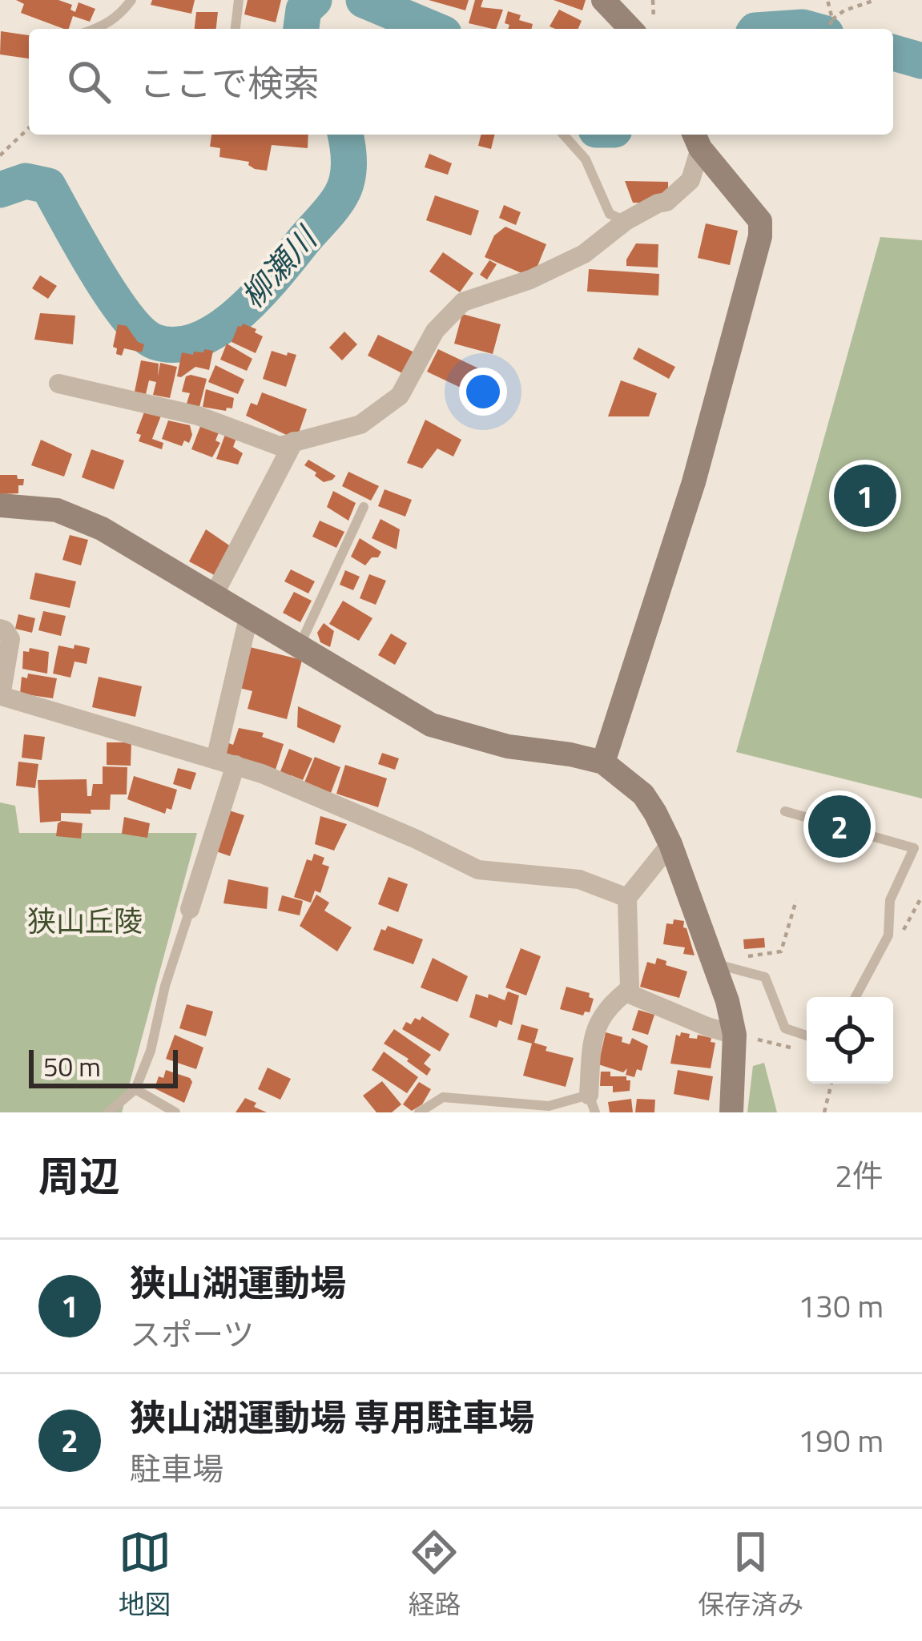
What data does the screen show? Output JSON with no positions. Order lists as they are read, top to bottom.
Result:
{
  "water": ["柳瀬川"],
  "parks": ["狭山丘陵"],
  "scale_bar": "50 m",
  "page": {
    "search": "ここで検索",
    "pins": ["1", "2"],
    "scale": "50 m",
    "heading": ["周辺", "2件"],
    "list": [
      {
        "mark": "1",
        "name": "狭山湖運動場",
        "note": "スポーツ",
        "value": "130 m"
      },
      {
        "mark": "2",
        "name": "狭山湖運動場 専用駐車場",
        "note": "駐車場",
        "value": "190 m"
      }
    ],
    "nav": ["地図", "経路", "保存済み"]
  }
}
